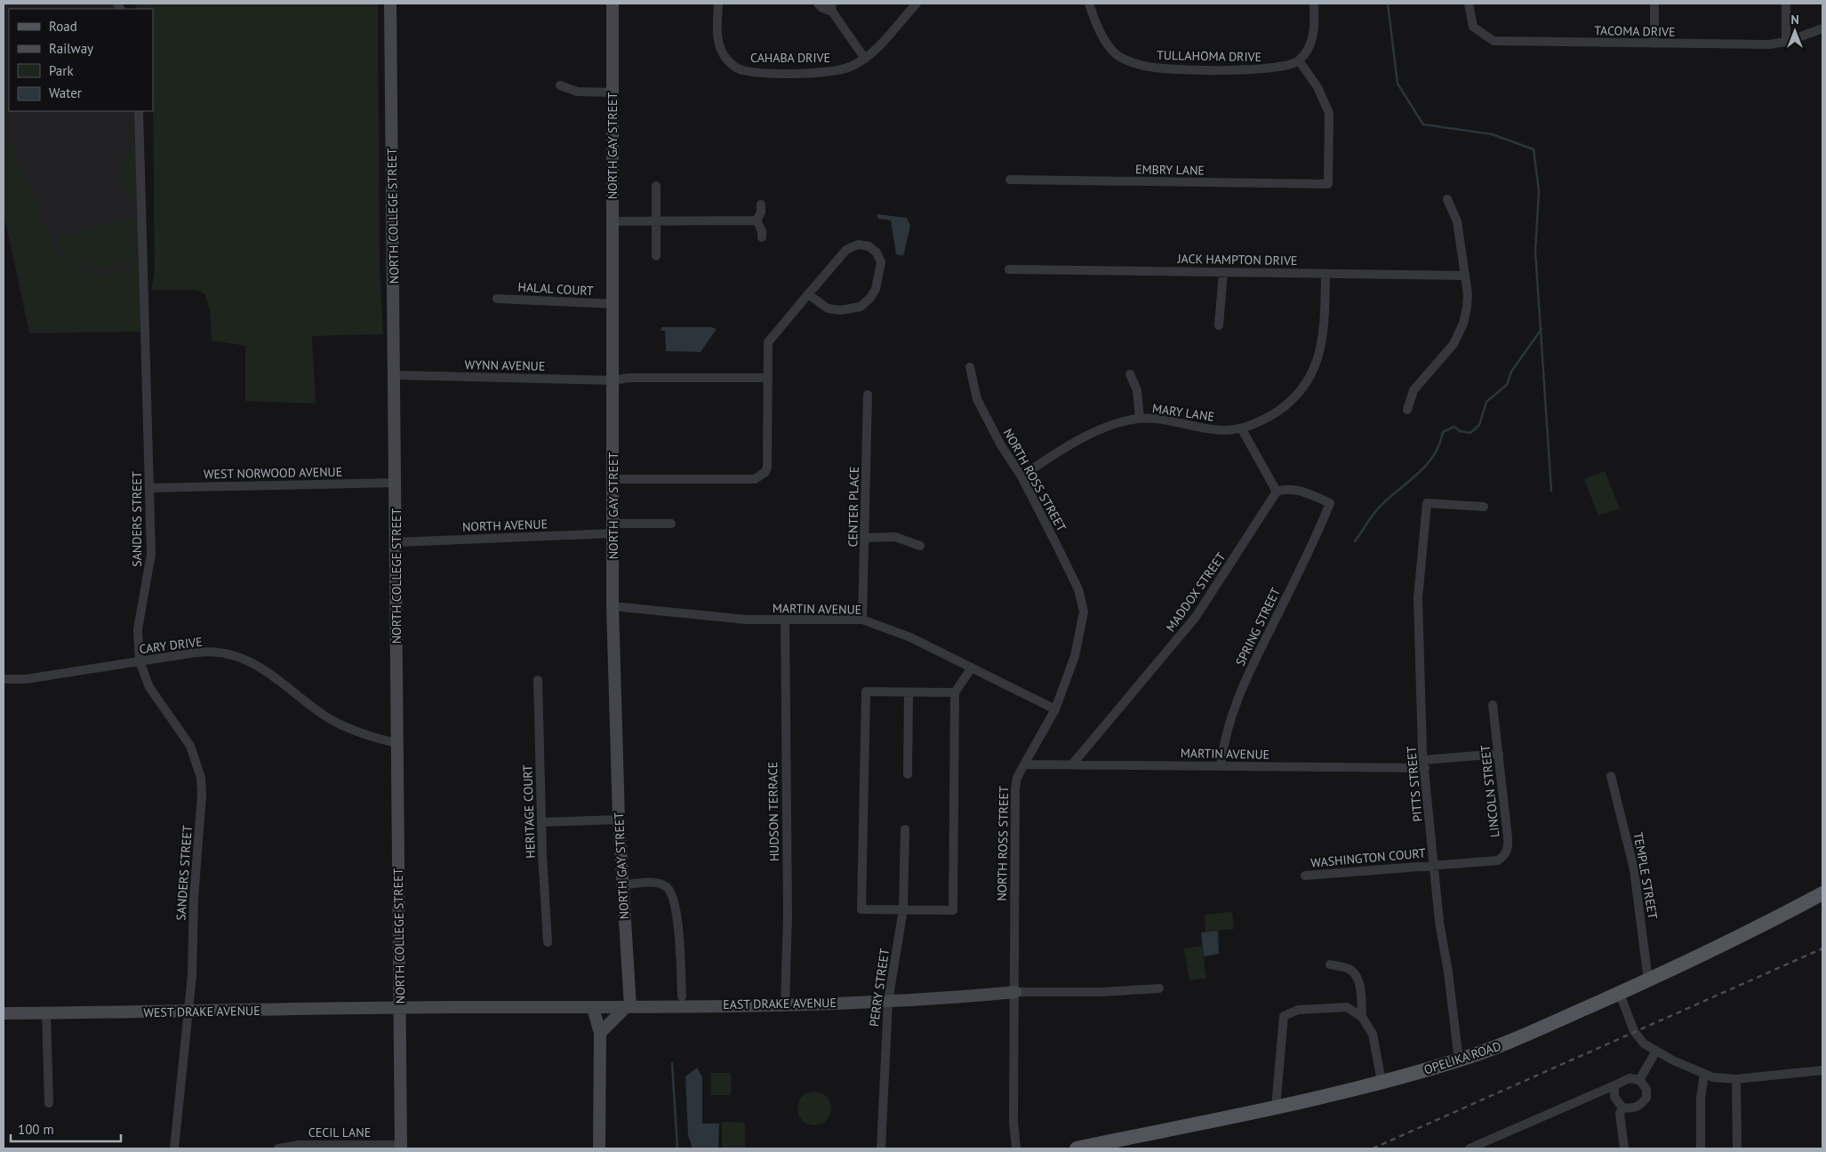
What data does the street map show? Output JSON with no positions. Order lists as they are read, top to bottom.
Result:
{
  "streets": {
    "main road": ["OPELIKA ROAD"],
    "street": [
      "TACOMA DRIVE",
      "TULLAHOMA DRIVE",
      "CAHABA DRIVE",
      "NORTH GAY STREET",
      "EMBRY LANE",
      "NORTH COLLEGE STREET",
      "JACK HAMPTON DRIVE",
      "HALAL COURT",
      "WYNN AVENUE",
      "MARY LANE",
      "WEST NORWOOD AVENUE",
      "NORTH ROSS STREET",
      "CENTER PLACE",
      "SANDERS STREET",
      "NORTH AVENUE",
      "MADDOX STREET",
      "MARTIN AVENUE",
      "SPRING STREET",
      "CARY DRIVE",
      "PITTS STREET",
      "LINCOLN STREET",
      "HERITAGE COURT",
      "HUDSON TERRACE",
      "WASHINGTON COURT",
      "TEMPLE STREET",
      "PERRY STREET",
      "EAST DRAKE AVENUE",
      "WEST DRAKE AVENUE",
      "CECIL LANE"
    ]
  },
  "crossings": [
    ["TULLAHOMA DRIVE", "EMBRY LANE"],
    ["NORTH GAY STREET", "HALAL COURT"],
    ["NORTH GAY STREET", "WYNN AVENUE"],
    ["NORTH GAY STREET", "NORTH AVENUE"],
    ["NORTH GAY STREET", "MARTIN AVENUE"],
    ["NORTH GAY STREET", "EAST DRAKE AVENUE"],
    ["NORTH COLLEGE STREET", "WYNN AVENUE"],
    ["NORTH COLLEGE STREET", "WEST NORWOOD AVENUE"],
    ["NORTH COLLEGE STREET", "NORTH AVENUE"],
    ["NORTH COLLEGE STREET", "CARY DRIVE"],
    ["NORTH COLLEGE STREET", "EAST DRAKE AVENUE"],
    ["NORTH COLLEGE STREET", "WEST DRAKE AVENUE"],
    ["NORTH COLLEGE STREET", "CECIL LANE"],
    ["JACK HAMPTON DRIVE", "MARY LANE"],
    ["MARY LANE", "NORTH ROSS STREET"],
    ["WEST NORWOOD AVENUE", "SANDERS STREET"],
    ["NORTH ROSS STREET", "MARTIN AVENUE"],
    ["NORTH ROSS STREET", "EAST DRAKE AVENUE"],
    ["CENTER PLACE", "MARTIN AVENUE"],
    ["SANDERS STREET", "CARY DRIVE"],
    ["SANDERS STREET", "WEST DRAKE AVENUE"],
    ["MADDOX STREET", "MARTIN AVENUE"],
    ["MADDOX STREET", "SPRING STREET"],
    ["MARTIN AVENUE", "SPRING STREET"],
    ["MARTIN AVENUE", "PITTS STREET"],
    ["MARTIN AVENUE", "LINCOLN STREET"],
    ["MARTIN AVENUE", "HUDSON TERRACE"],
    ["PITTS STREET", "LINCOLN STREET"],
    ["PITTS STREET", "WASHINGTON COURT"],
    ["PITTS STREET", "OPELIKA ROAD"],
    ["LINCOLN STREET", "WASHINGTON COURT"],
    ["HUDSON TERRACE", "EAST DRAKE AVENUE"],
    ["TEMPLE STREET", "OPELIKA ROAD"],
    ["PERRY STREET", "EAST DRAKE AVENUE"],
    ["EAST DRAKE AVENUE", "WEST DRAKE AVENUE"]
  ],
  "legend": [
    "Road",
    "Railway",
    "Park",
    "Water"
  ],
  "scale_bar": "100 m",
  "north": "top"
}
